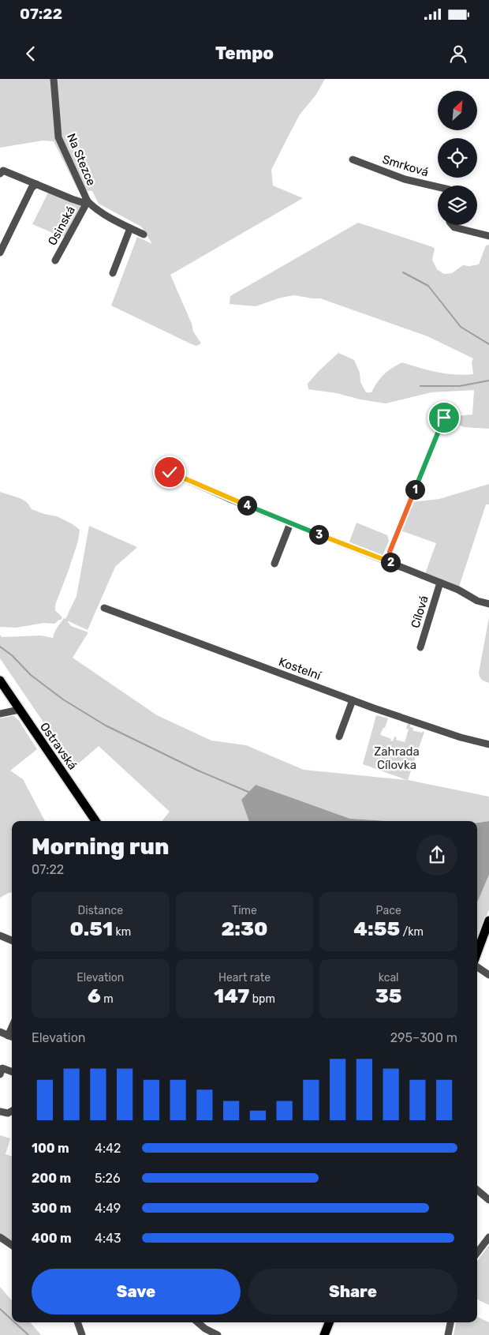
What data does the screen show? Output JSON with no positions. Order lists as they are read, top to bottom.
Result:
{
  "streets": {
    "main road": ["Ostravská"],
    "street": [
      "Na Stezce",
      "Smrková",
      "Osinská",
      "Cílová",
      "Kostelní"
    ]
  },
  "crossings": [
    ["Na Stezce", "Osinská"]
  ],
  "parks": ["Zahrada Cílovka"],
  "north": "top right",
  "page": {
    "status": "07:22",
    "header": "Tempo",
    "pins": [
      "1",
      "4",
      "3",
      "2"
    ],
    "heading": ["Morning run", "07:22"],
    "stats": [
      ["Distance", "0.51 km"],
      ["Time", "2:30"],
      ["Pace", "4:55 /km"],
      ["Elevation", "6 m"],
      ["Heart rate", "147 bpm"],
      ["kcal", "35"]
    ],
    "chart": ["Elevation", "295–300 m"],
    "list": [
      {
        "name": "100 m",
        "note": "4:42"
      },
      {
        "name": "200 m",
        "note": "5:26"
      },
      {
        "name": "300 m",
        "note": "4:49"
      },
      {
        "name": "400 m",
        "note": "4:43"
      }
    ],
    "buttons": ["Save", "Share"]
  }
}
